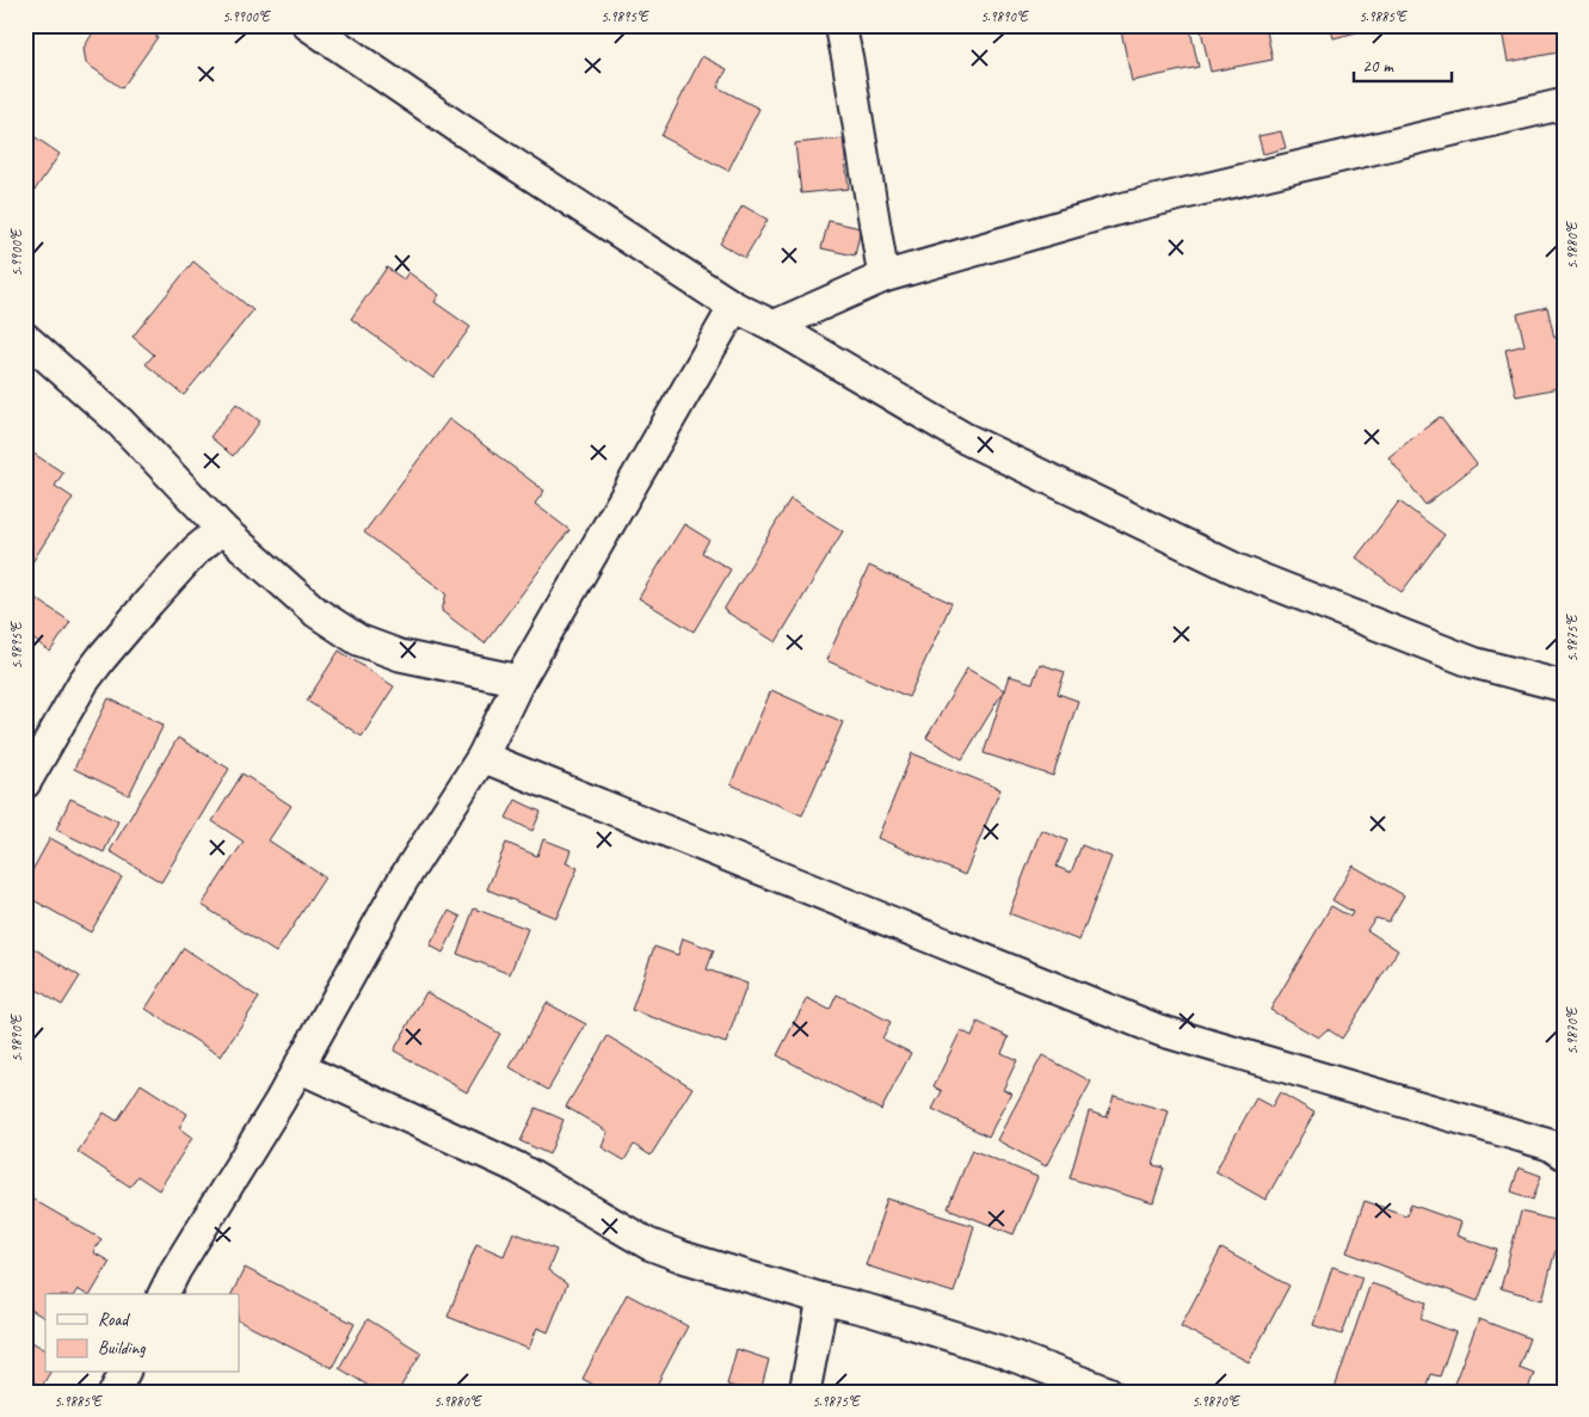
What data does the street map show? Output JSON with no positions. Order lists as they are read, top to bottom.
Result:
{
  "legend": ["Road", "Building"],
  "scale_bar": "20 m",
  "coordinates": [
    "5.9900°E",
    "5.9895°E",
    "5.9890°E",
    "5.9885°E",
    "5.9880°E",
    "5.9875°E",
    "5.9870°E"
  ]
}
